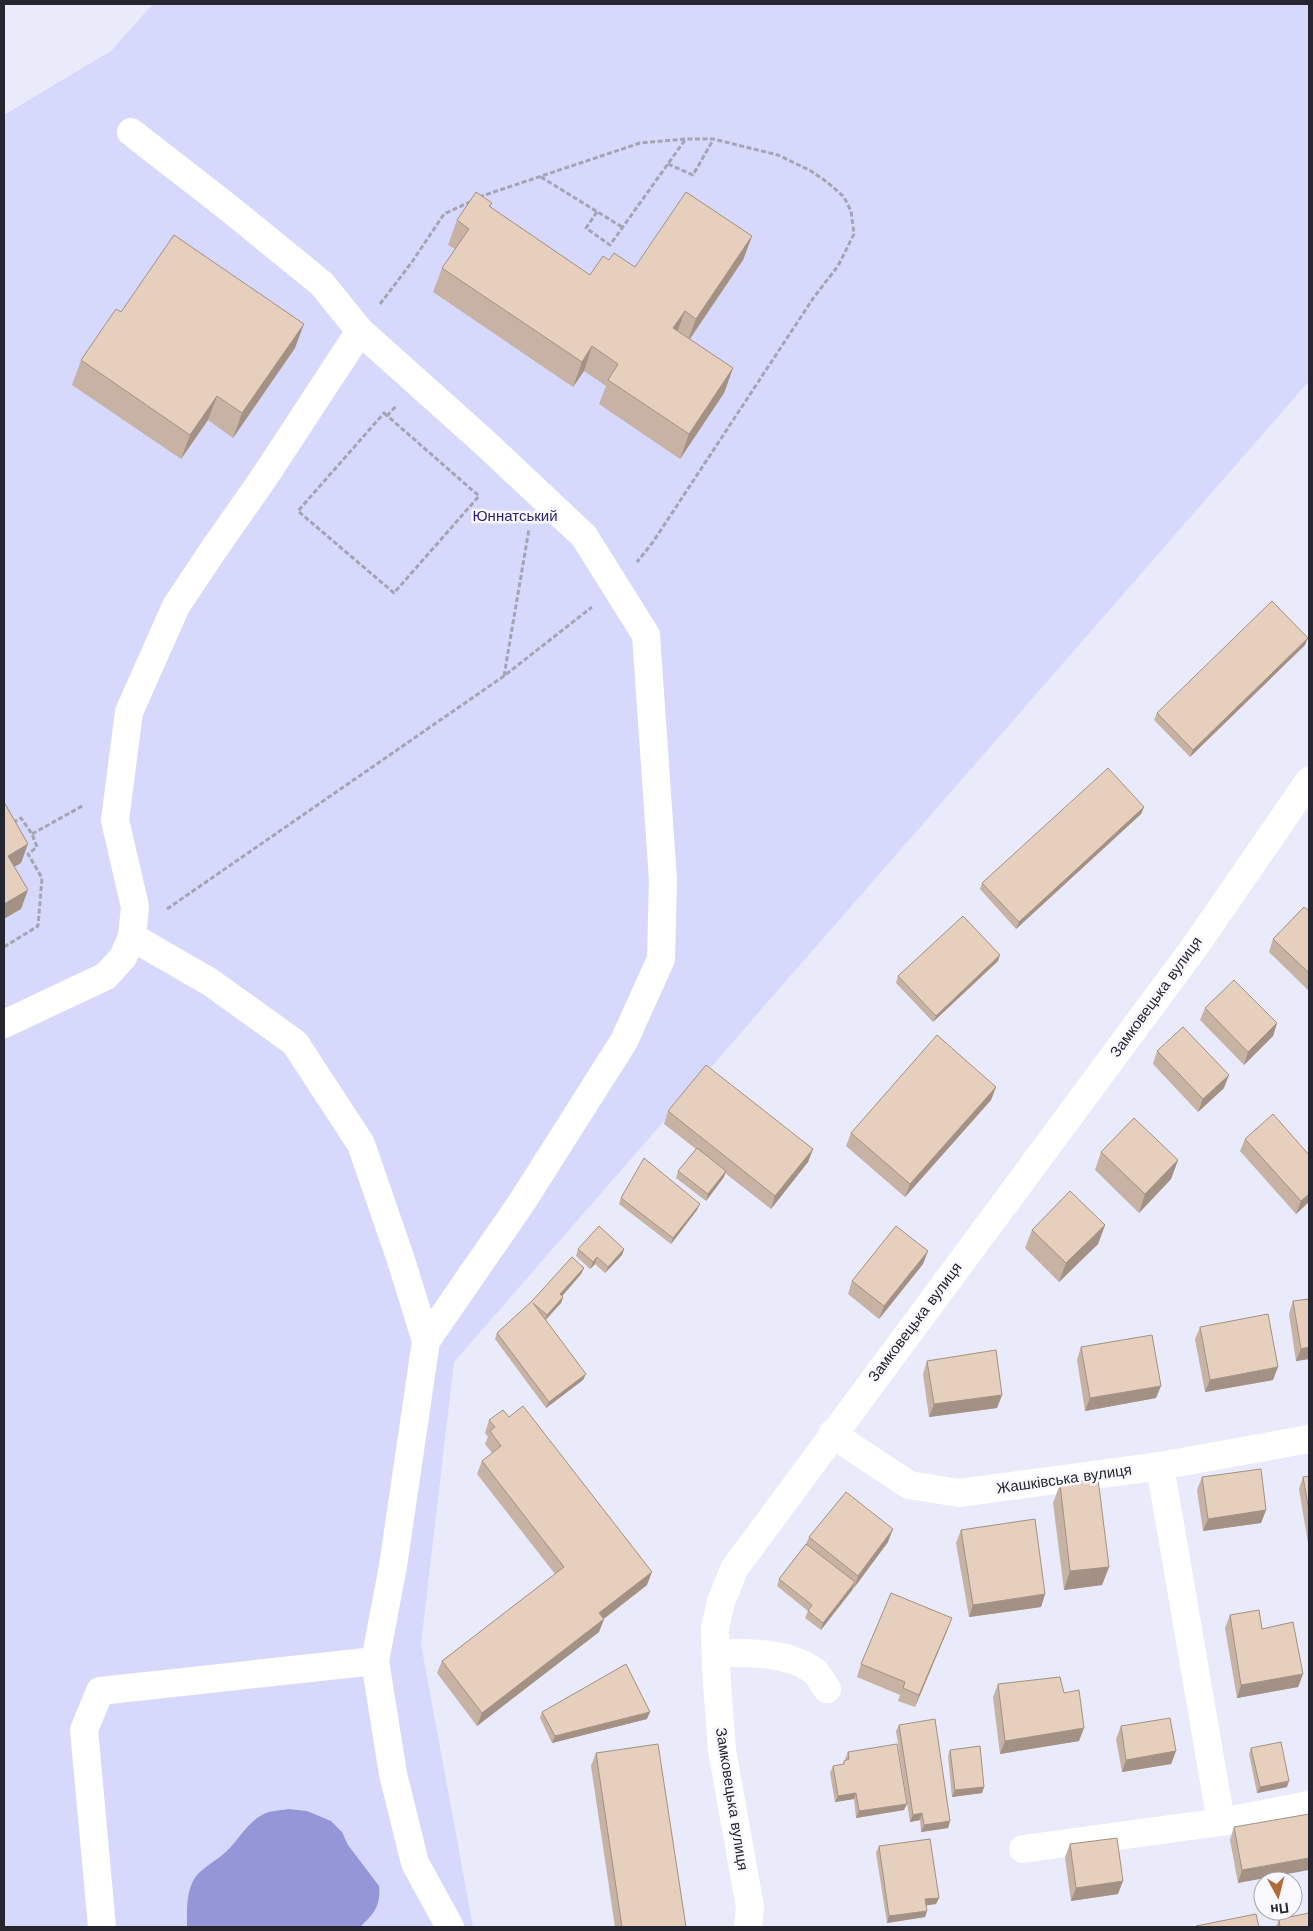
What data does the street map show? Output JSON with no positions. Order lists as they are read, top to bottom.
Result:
{
  "streets": {
    "street": ["Замковецька вулиця", "Жашківська вулиця"]
  },
  "crossings": [
    ["Замковецька вулиця", "Жашківська вулиця"]
  ],
  "parks": ["Юннатський"],
  "north": "bottom"
}
